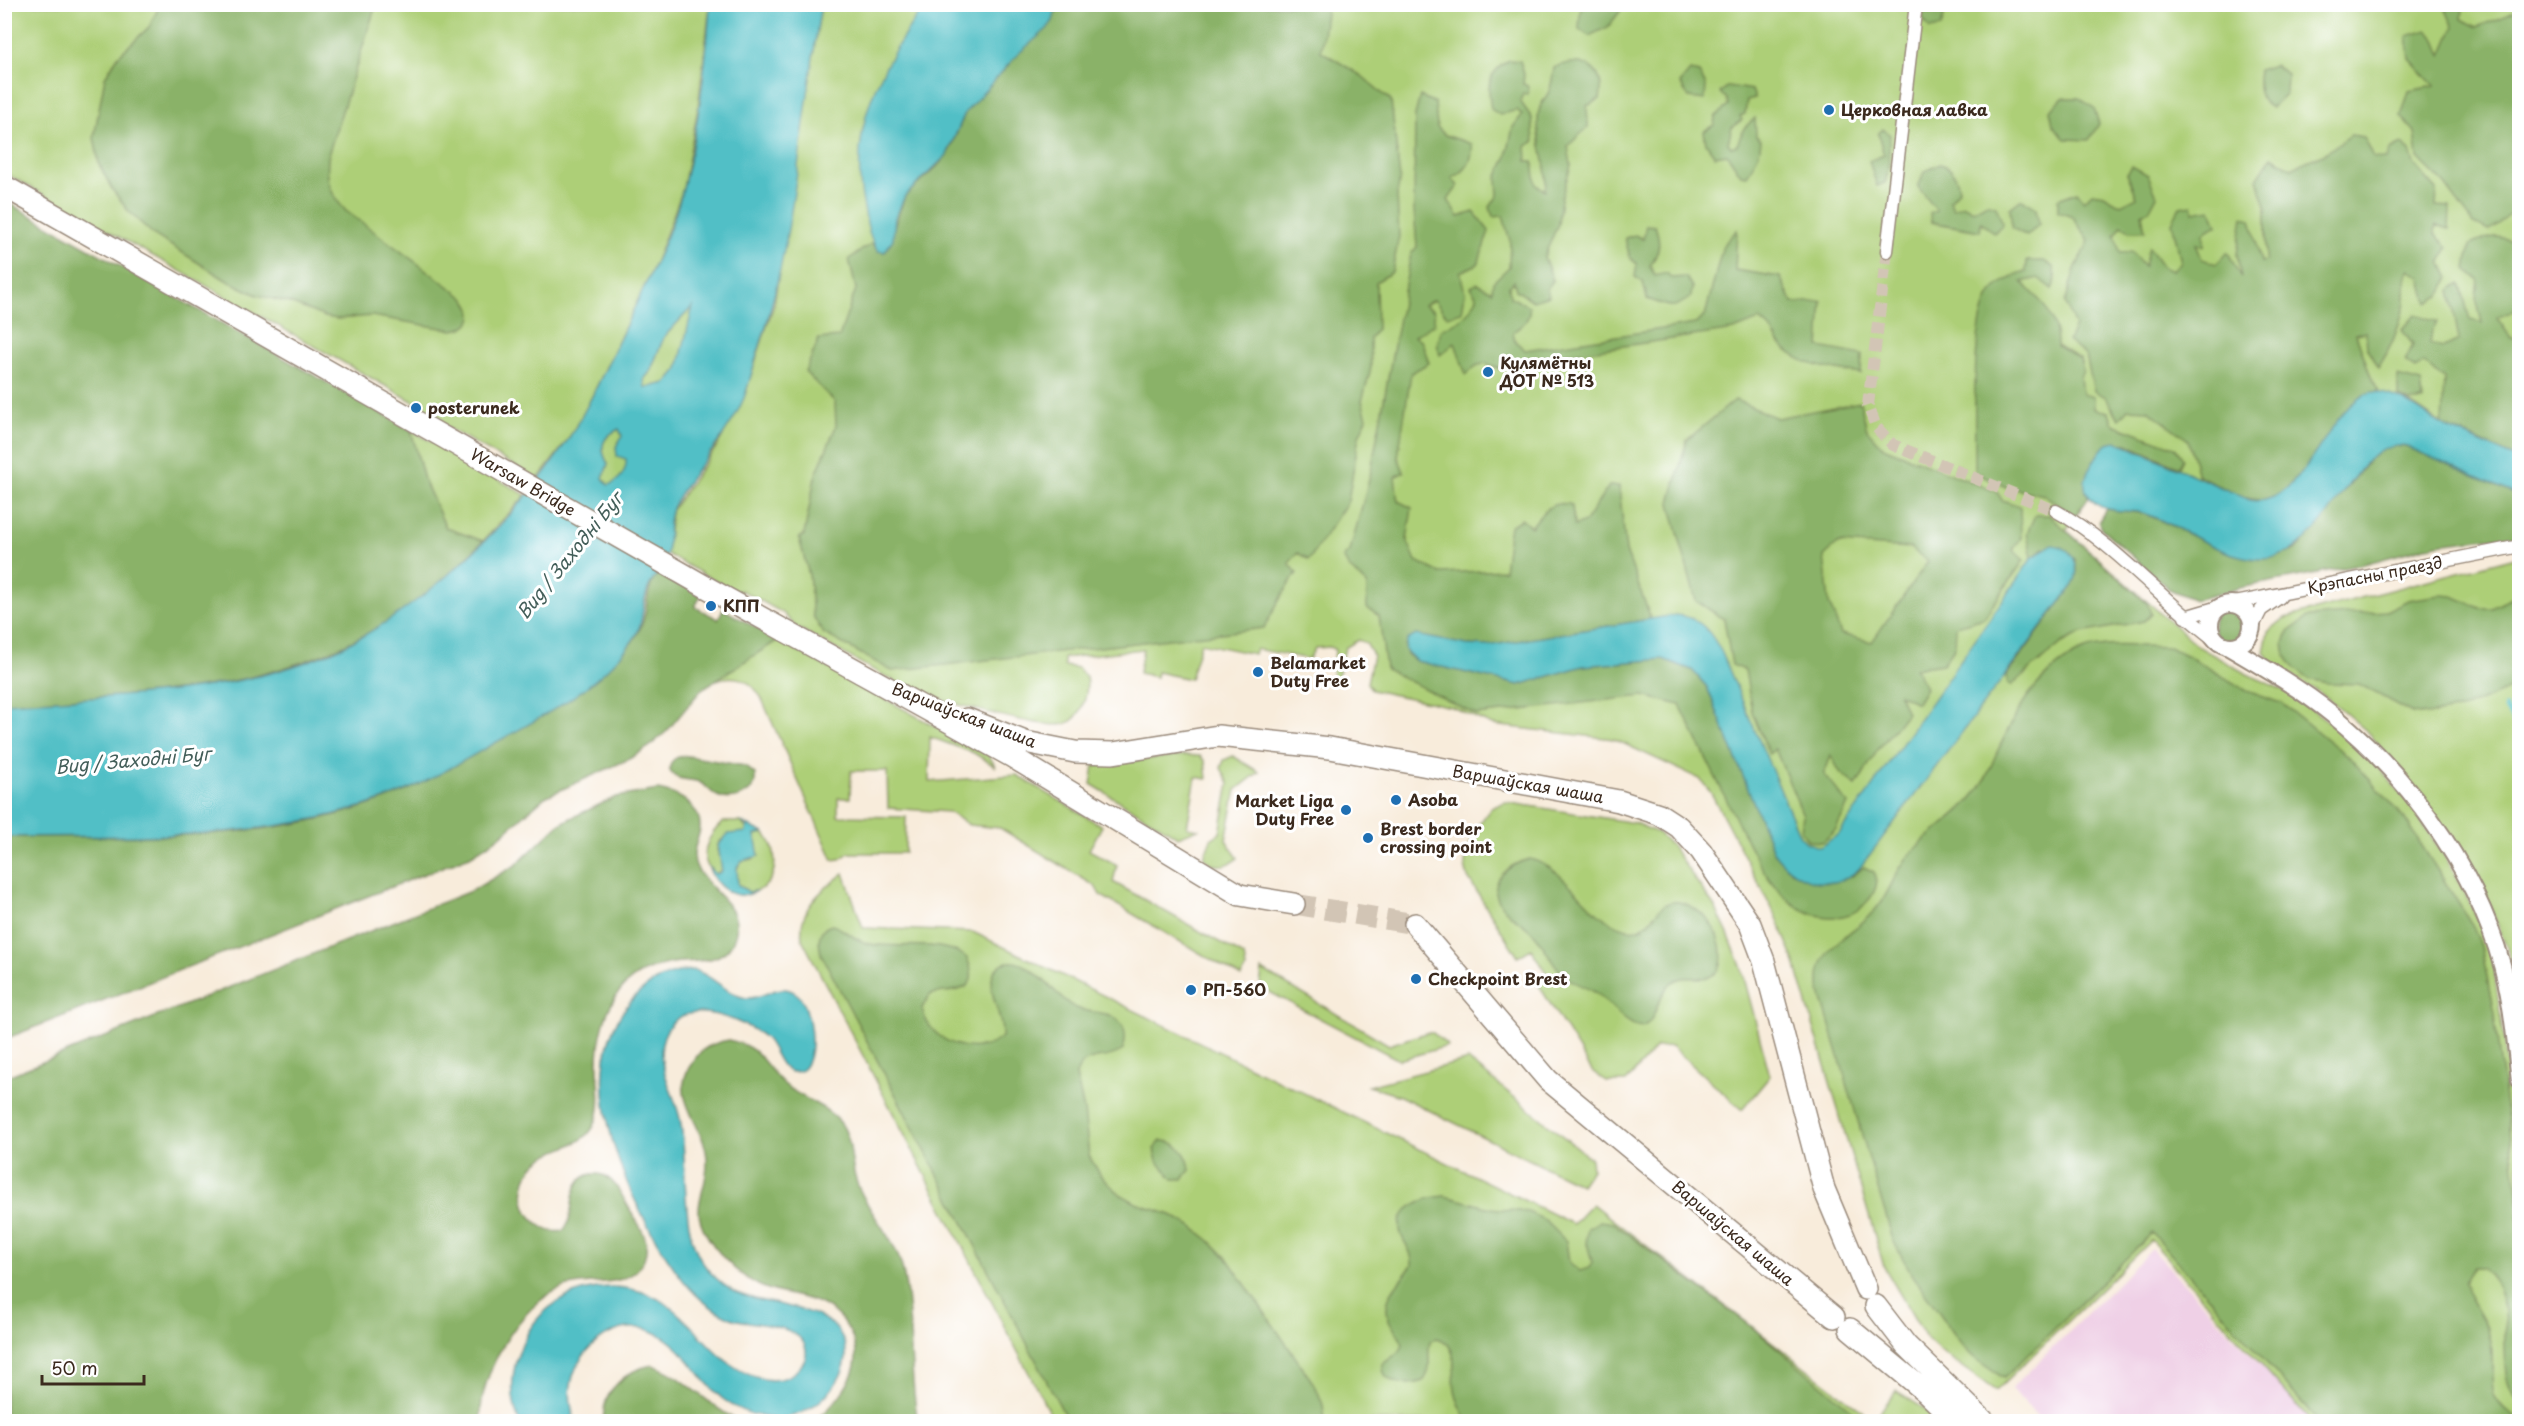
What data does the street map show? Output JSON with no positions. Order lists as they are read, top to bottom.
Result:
{
  "streets": {
    "highway": ["Warsaw Bridge", "Варшаўская шаша"],
    "street": ["Крэпасны праезд"]
  },
  "crossings": [
    ["Warsaw Bridge", "Варшаўская шаша"]
  ],
  "water": ["Bug / Заходні Буг"],
  "places": [
    "Церковная лавка",
    "Кулямётны ДОТ № 513",
    "posterunek",
    "КПП",
    "Belamarket Duty Free",
    "Asoba",
    "Market Liga Duty Free",
    "Brest border crossing point",
    "Checkpoint Brest",
    "РП-560"
  ],
  "scale_bar": "50 m"
}
